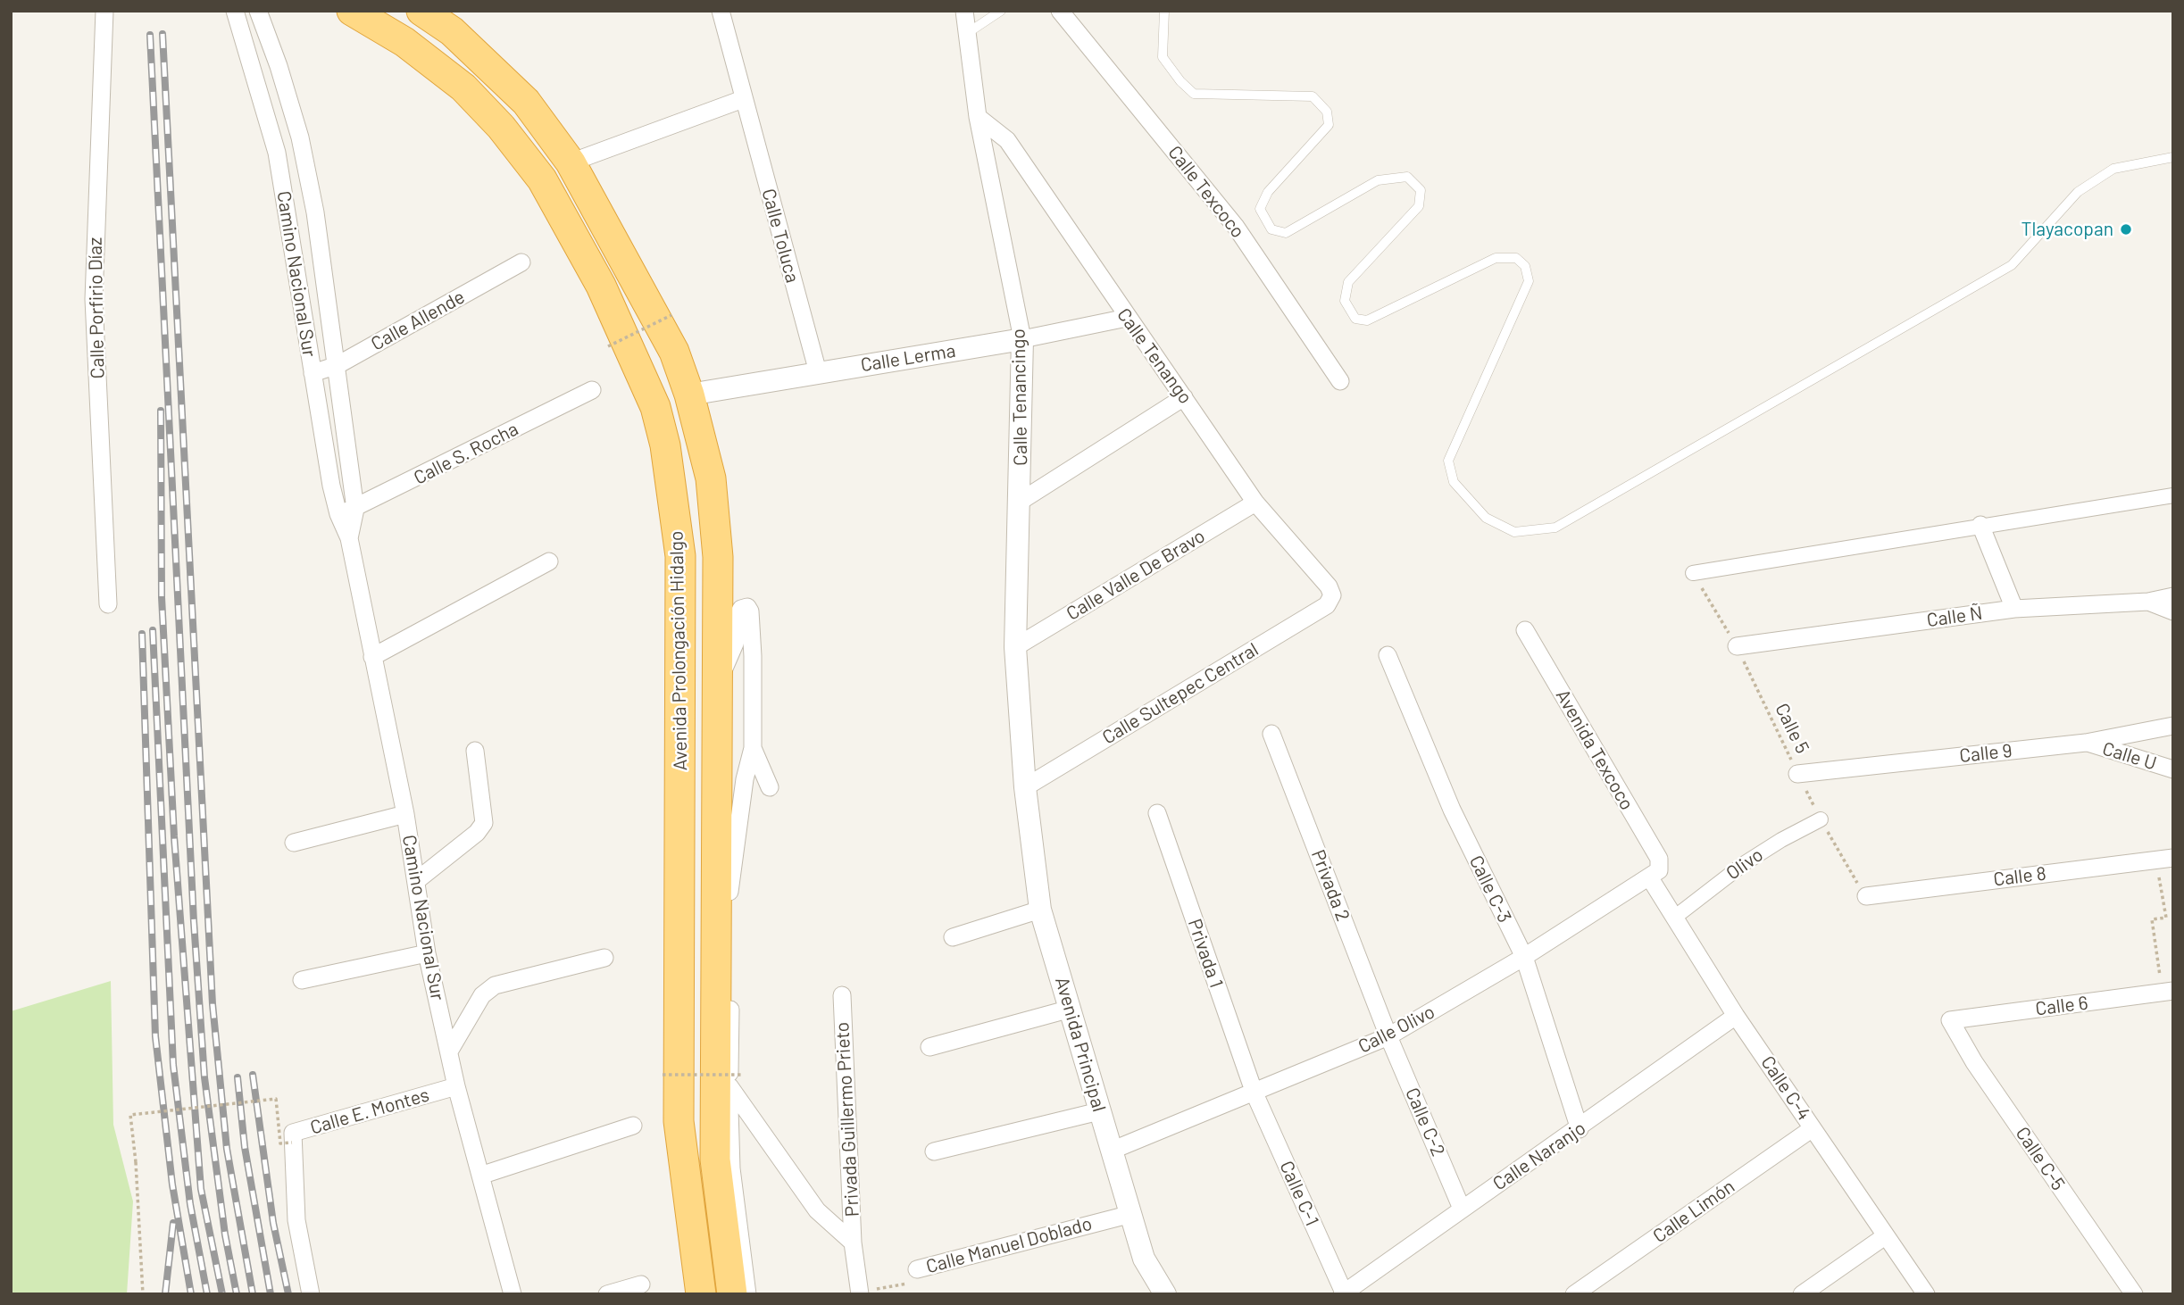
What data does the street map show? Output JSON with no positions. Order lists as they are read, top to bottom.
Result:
{
  "streets": {
    "highway": ["Avenida Prolongación Hidalgo"],
    "street": [
      "Calle Texcoco",
      "Calle Toluca",
      "Camino Nacional Sur",
      "Calle Porfirio Díaz",
      "Calle Allende",
      "Calle Tenango",
      "Calle Lerma",
      "Calle Tenancingo",
      "Calle S. Rocha",
      "Calle Valle De Bravo",
      "Calle Ñ",
      "Calle Sultepec Central",
      "Avenida Texcoco",
      "Calle 9",
      "Calle U",
      "Olivo",
      "Calle 8",
      "Privada 2",
      "Calle C-3",
      "Privada 1",
      "Calle 6",
      "Calle Olivo",
      "Avenida Principal",
      "Calle C-4",
      "Calle E. Montes",
      "Privada Guillermo Prieto",
      "Calle C-2",
      "Calle Naranjo",
      "Calle C-5",
      "Calle C-1",
      "Calle Limón",
      "Calle Manuel Doblado"
    ],
    "path": ["Calle 5"]
  },
  "crossings": [
    ["Calle Toluca", "Calle Lerma"],
    ["Camino Nacional Sur", "Calle Allende"],
    ["Camino Nacional Sur", "Calle S. Rocha"],
    ["Camino Nacional Sur", "Calle E. Montes"],
    ["Calle Tenango", "Calle Lerma"],
    ["Calle Tenango", "Calle Tenancingo"],
    ["Calle Tenango", "Calle Valle De Bravo"],
    ["Calle Tenango", "Calle Sultepec Central"],
    ["Calle Lerma", "Calle Tenancingo"],
    ["Calle Lerma", "Avenida Prolongación Hidalgo"],
    ["Calle Tenancingo", "Calle Valle De Bravo"],
    ["Calle Tenancingo", "Calle Sultepec Central"],
    ["Calle Tenancingo", "Avenida Principal"],
    ["Calle Ñ", "Calle 5"],
    ["Calle Sultepec Central", "Avenida Principal"],
    ["Calle 5", "Calle 9"],
    ["Calle 5", "Olivo"],
    ["Calle 5", "Calle 8"],
    ["Avenida Texcoco", "Calle Olivo"],
    ["Avenida Texcoco", "Calle C-4"],
    ["Calle 9", "Calle U"],
    ["Olivo", "Calle C-4"],
    ["Privada 2", "Calle Olivo"],
    ["Privada 2", "Calle C-2"],
    ["Calle C-3", "Calle Olivo"],
    ["Calle C-3", "Calle Naranjo"],
    ["Privada 1", "Calle Olivo"],
    ["Privada 1", "Calle C-1"],
    ["Calle 6", "Calle C-5"],
    ["Calle Olivo", "Avenida Principal"],
    ["Calle Olivo", "Calle C-4"],
    ["Calle Olivo", "Calle C-2"],
    ["Calle Olivo", "Calle C-1"],
    ["Avenida Principal", "Calle Manuel Doblado"],
    ["Calle C-4", "Calle Naranjo"],
    ["Calle C-4", "Calle Limón"],
    ["Privada Guillermo Prieto", "Calle Manuel Doblado"],
    ["Calle C-2", "Calle Naranjo"],
    ["Calle Naranjo", "Calle C-1"]
  ],
  "places": ["Tlayacopan"]
}
